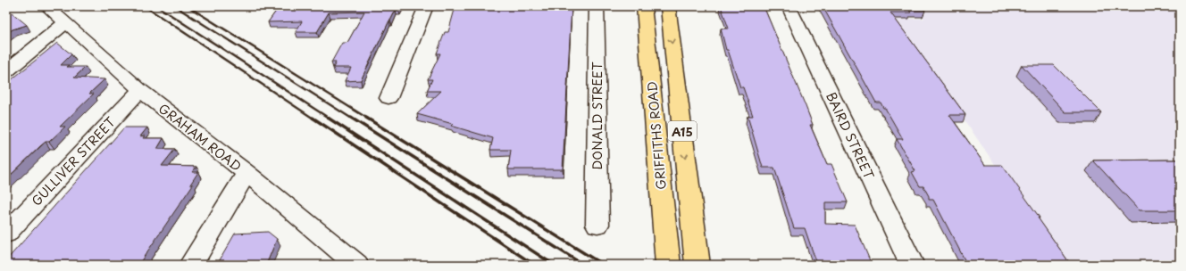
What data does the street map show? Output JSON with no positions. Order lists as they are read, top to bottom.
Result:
{
  "streets": {
    "highway": ["A15", "GRIFFITHS ROAD"],
    "street": [
      "DONALD STREET",
      "BAIRD STREET",
      "GRAHAM ROAD",
      "GULLIVER STREET"
    ]
  },
  "crossings": [
    ["GRAHAM ROAD", "GULLIVER STREET"]
  ]
}
